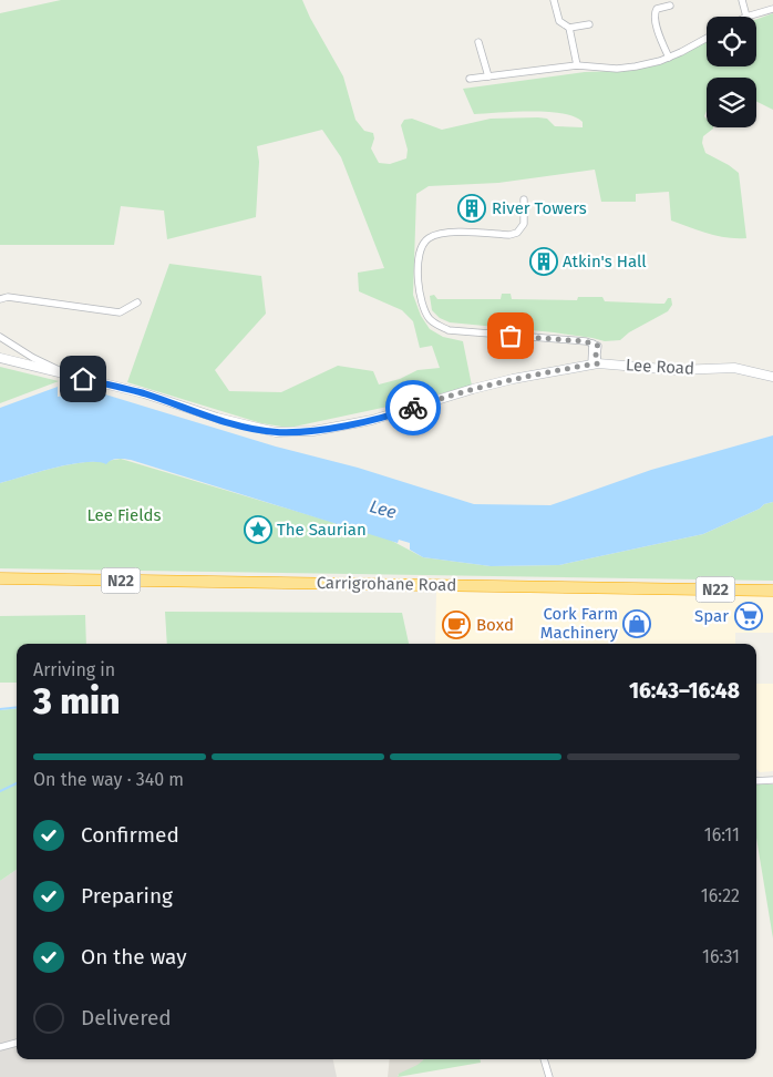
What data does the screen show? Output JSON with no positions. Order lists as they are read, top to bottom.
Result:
{
  "streets": {
    "highway": ["N22", "Carrigrohane Road"],
    "street": ["Lee Road"]
  },
  "water": ["Lee"],
  "parks": ["Lee Fields"],
  "places": {
    "building": ["River Towers", "Atkin's Hall"],
    "place": ["The Saurian"],
    "supermarket": ["Spar"],
    "shop": ["Cork Farm Machinery"],
    "cafe": ["Boxd"]
  },
  "page": {
    "heading": ["3 min", "Arriving in", "16:43–16:48"],
    "bar": "On the way · 340 m",
    "list": [
      ["Confirmed", "16:11"],
      ["Preparing", "16:22"],
      ["On the way", "16:31"],
      "Delivered"
    ]
  }
}
